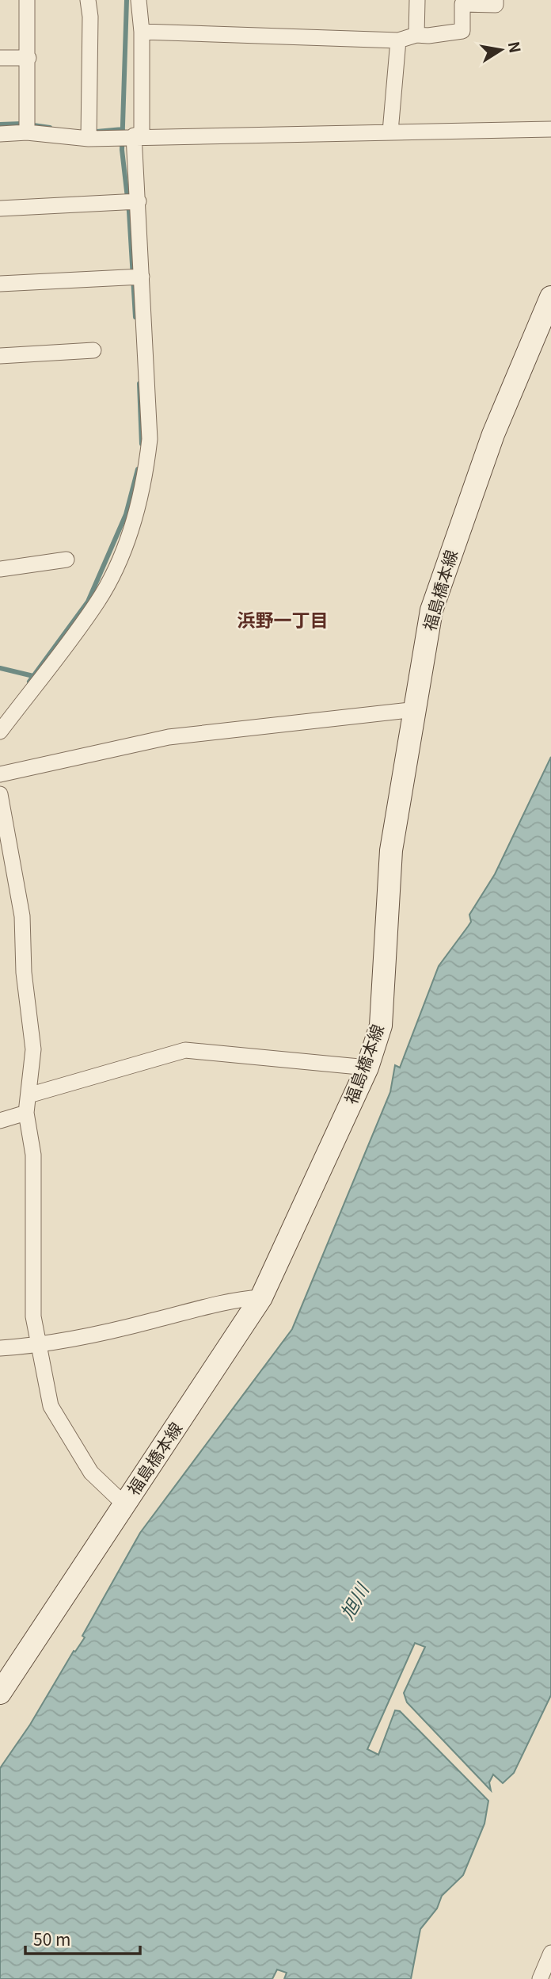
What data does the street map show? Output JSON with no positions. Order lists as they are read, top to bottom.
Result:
{
  "streets": {
    "main road": ["福島橋本線"]
  },
  "districts": ["浜野一丁目"],
  "water": ["旭川"],
  "scale_bar": "50 m",
  "north": "right"
}
